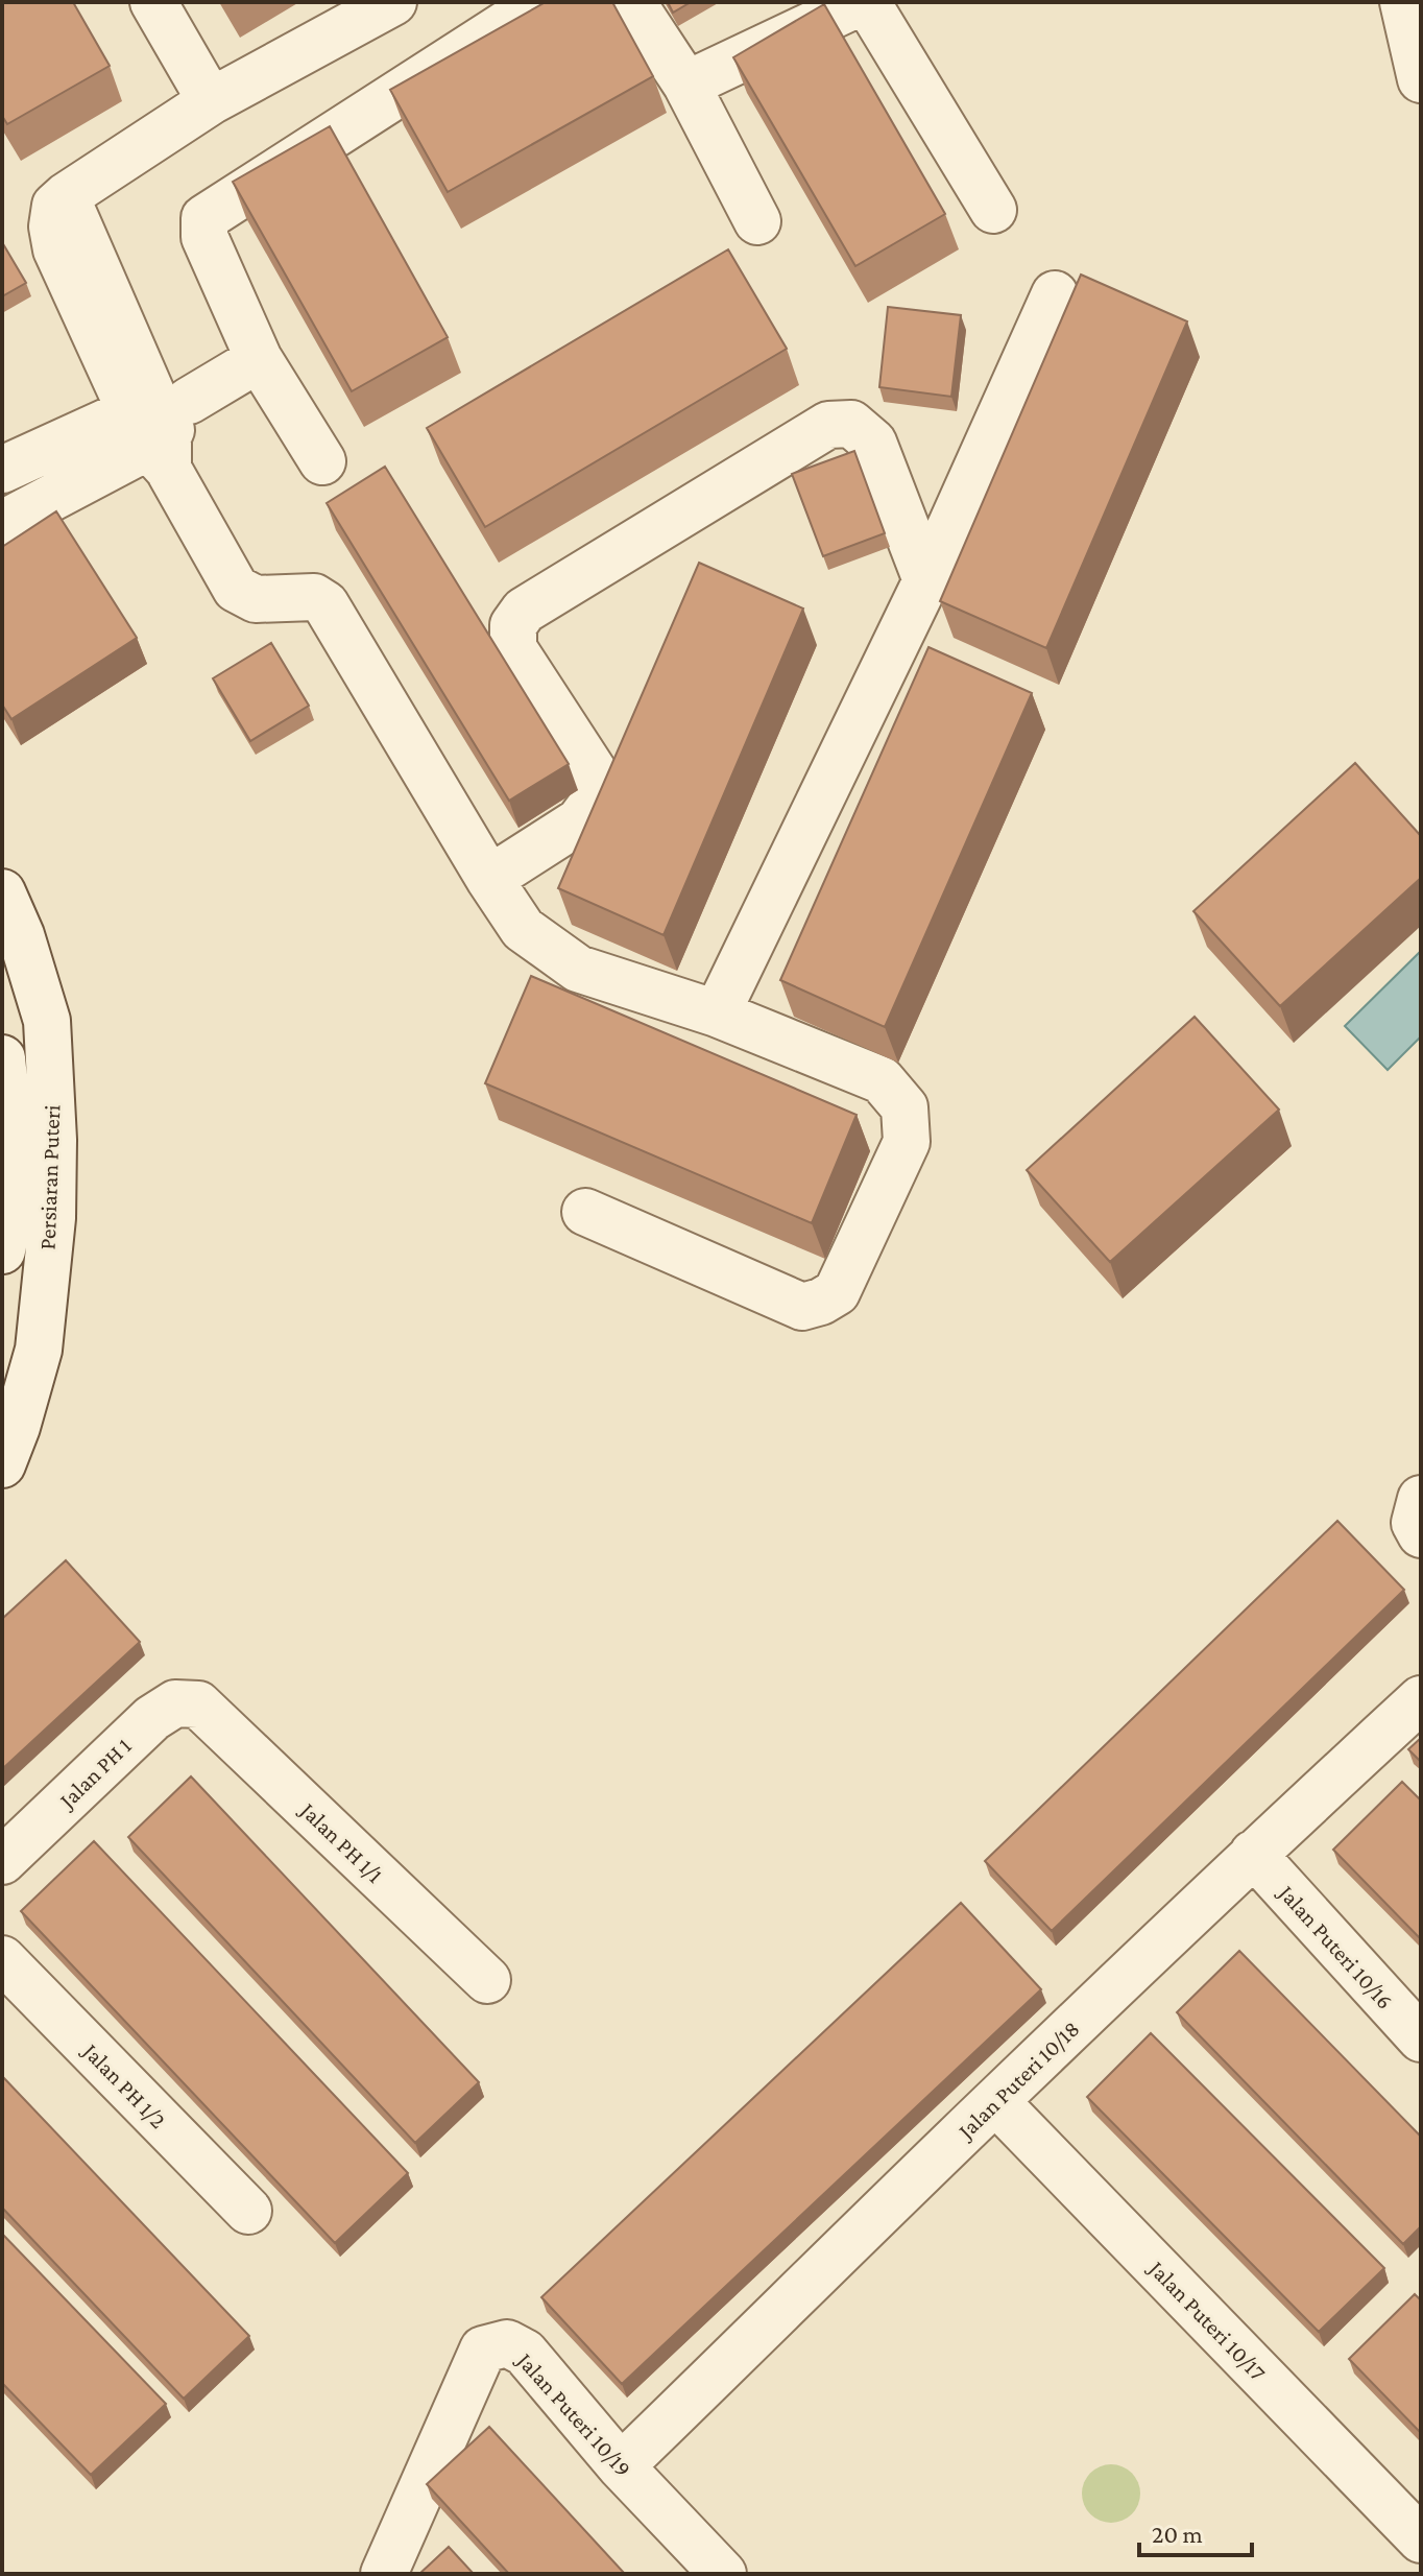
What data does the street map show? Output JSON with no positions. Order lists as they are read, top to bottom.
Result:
{
  "streets": {
    "street": [
      "Persiaran Puteri",
      "Jalan PH 1",
      "Jalan PH 1/1",
      "Jalan Puteri 10/16",
      "Jalan Puteri 10/18",
      "Jalan PH 1/2",
      "Jalan Puteri 10/17",
      "Jalan Puteri 10/19"
    ]
  },
  "crossings": [
    ["Jalan PH 1", "Jalan PH 1/1"],
    ["Jalan Puteri 10/16", "Jalan Puteri 10/18"],
    ["Jalan Puteri 10/18", "Jalan Puteri 10/17"],
    ["Jalan Puteri 10/18", "Jalan Puteri 10/19"]
  ],
  "scale_bar": "20 m"
}
